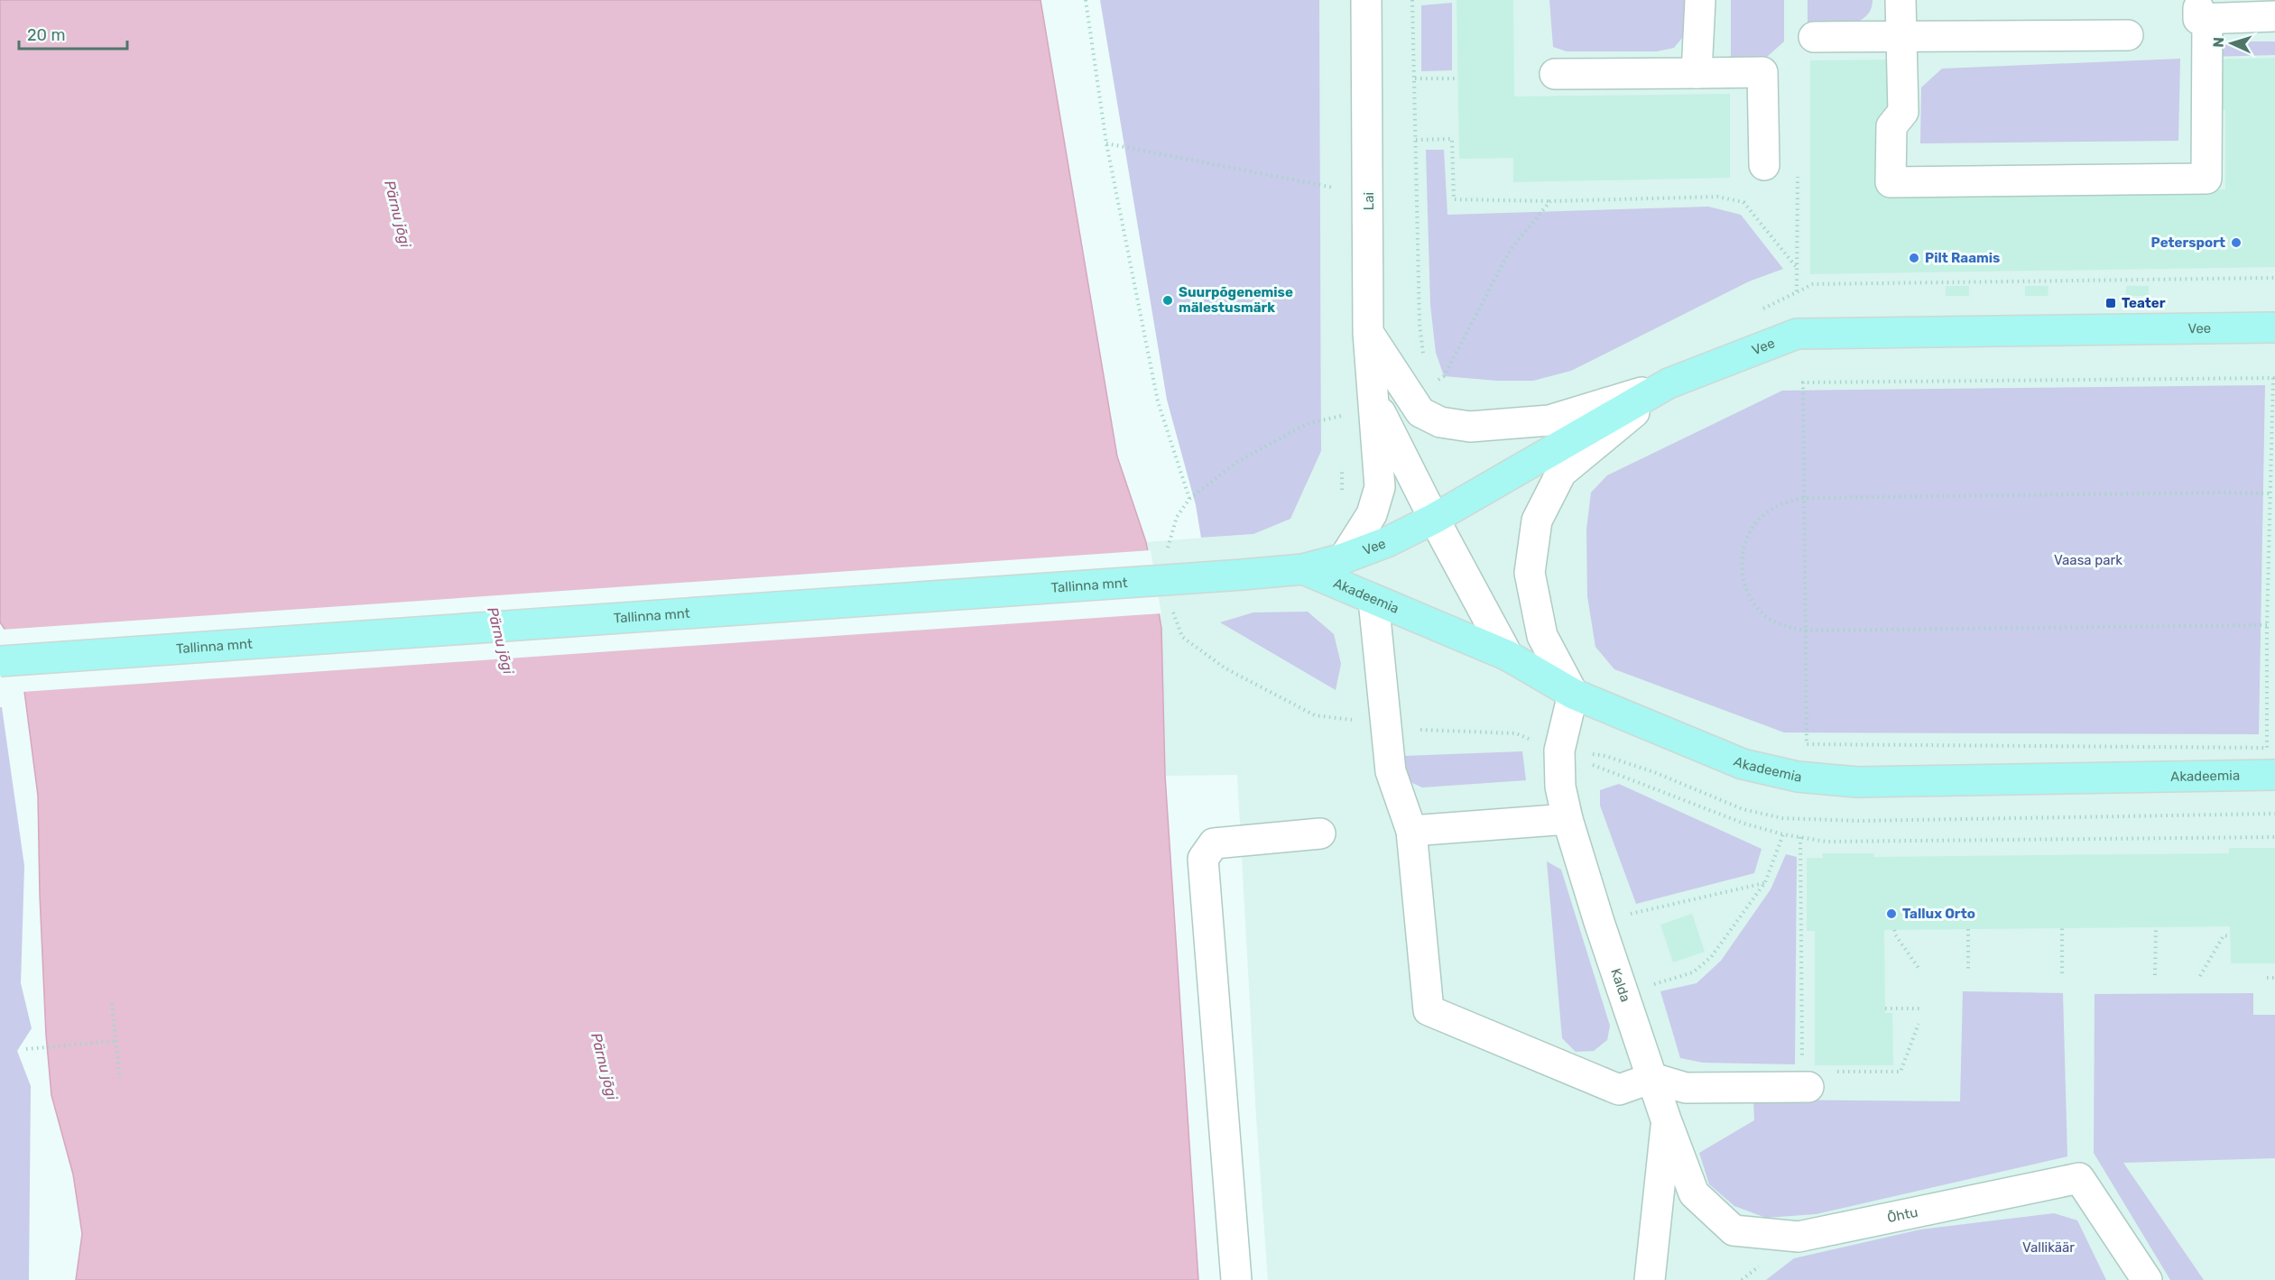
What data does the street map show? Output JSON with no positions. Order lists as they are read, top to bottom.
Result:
{
  "streets": {
    "main road": ["Vee", "Tallinna mnt", "Akadeemia"],
    "street": ["Lai", "Kalda", "Õhtu"]
  },
  "crossings": [
    ["Lai", "Vee"],
    ["Lai", "Akadeemia"],
    ["Vee", "Tallinna mnt"],
    ["Vee", "Akadeemia"],
    ["Tallinna mnt", "Akadeemia"],
    ["Akadeemia", "Kalda"],
    ["Kalda", "Õhtu"]
  ],
  "water": ["Pärnu jõgi"],
  "parks": ["Vaasa park", "Vallikäär"],
  "places": {
    "other": [
      "Petersport",
      "Pilt Raamis",
      "Suurpõgenemise mälestusmärk",
      "Tallux Orto"
    ],
    "transit": ["Teater"]
  },
  "scale_bar": "20 m",
  "north": "left"
}
